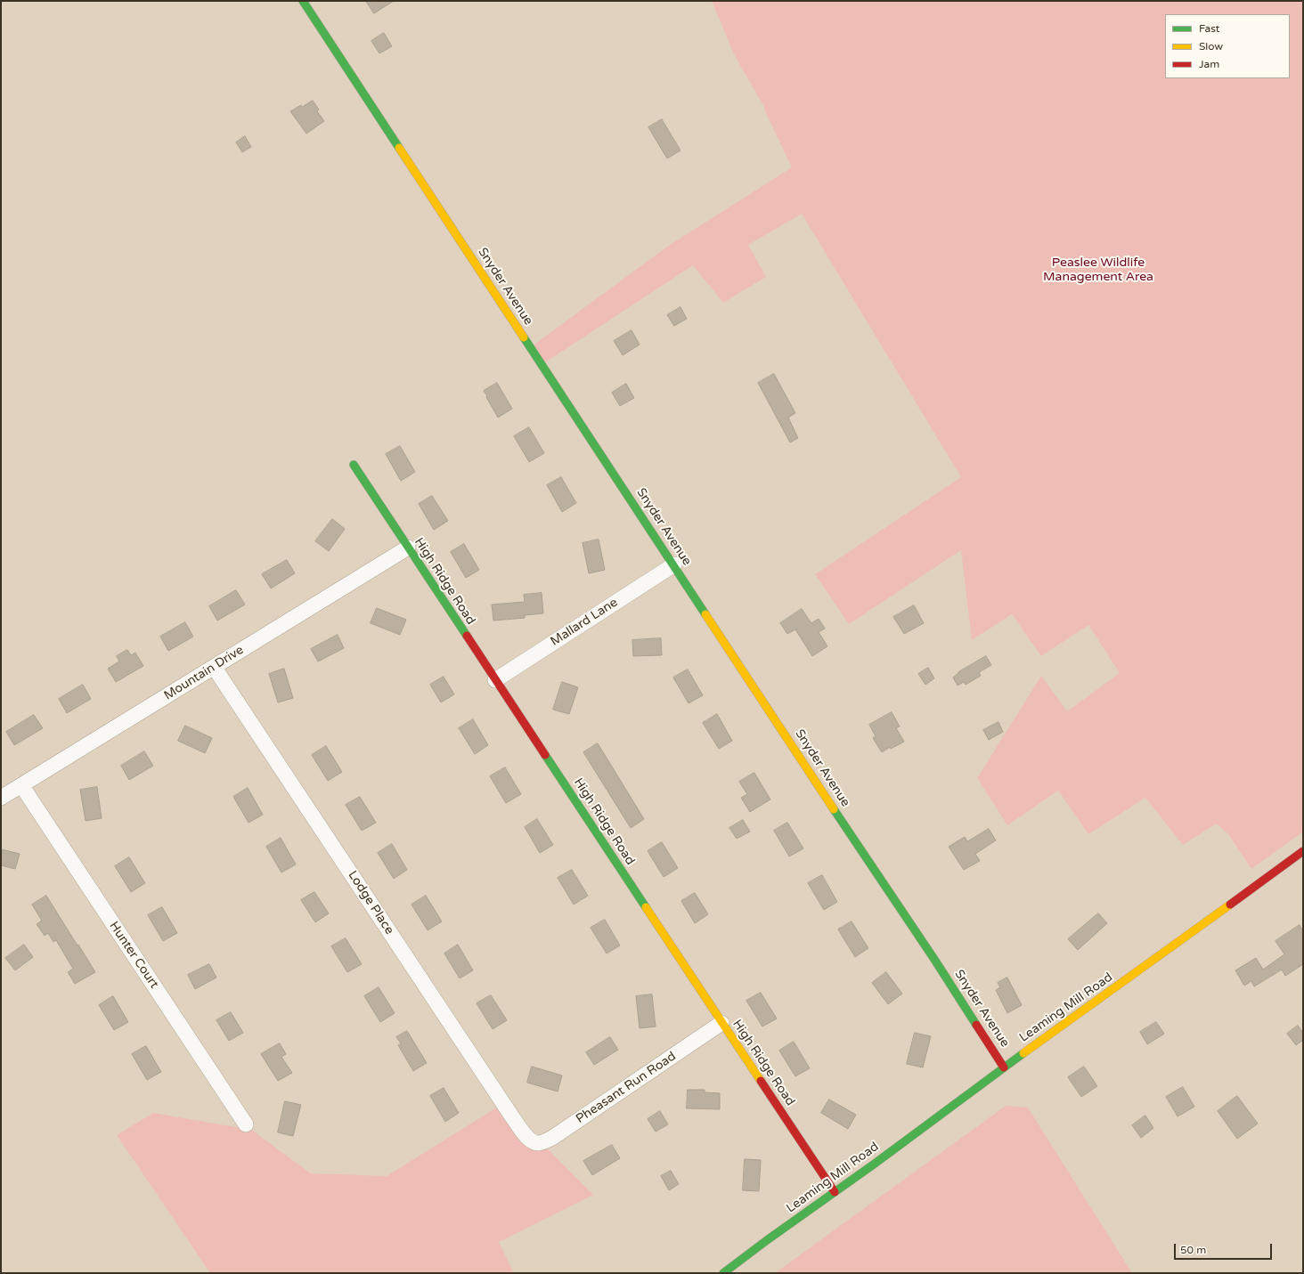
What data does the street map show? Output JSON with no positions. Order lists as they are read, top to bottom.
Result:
{
  "streets": {
    "street": [
      "Snyder Avenue",
      "High Ridge Road",
      "Mallard Lane",
      "Mountain Drive",
      "Lodge Place",
      "Hunter Court",
      "Leaming Mill Road",
      "Pheasant Run Road"
    ]
  },
  "crossings": [
    ["Snyder Avenue", "Mallard Lane"],
    ["Snyder Avenue", "Leaming Mill Road"],
    ["High Ridge Road", "Mallard Lane"],
    ["High Ridge Road", "Mountain Drive"],
    ["High Ridge Road", "Leaming Mill Road"],
    ["High Ridge Road", "Pheasant Run Road"],
    ["Mountain Drive", "Lodge Place"],
    ["Mountain Drive", "Hunter Court"],
    ["Lodge Place", "Pheasant Run Road"]
  ],
  "parks": ["Peaslee Wildlife Management Area"],
  "legend": ["Fast", "Slow", "Jam"],
  "scale_bar": "50 m"
}
